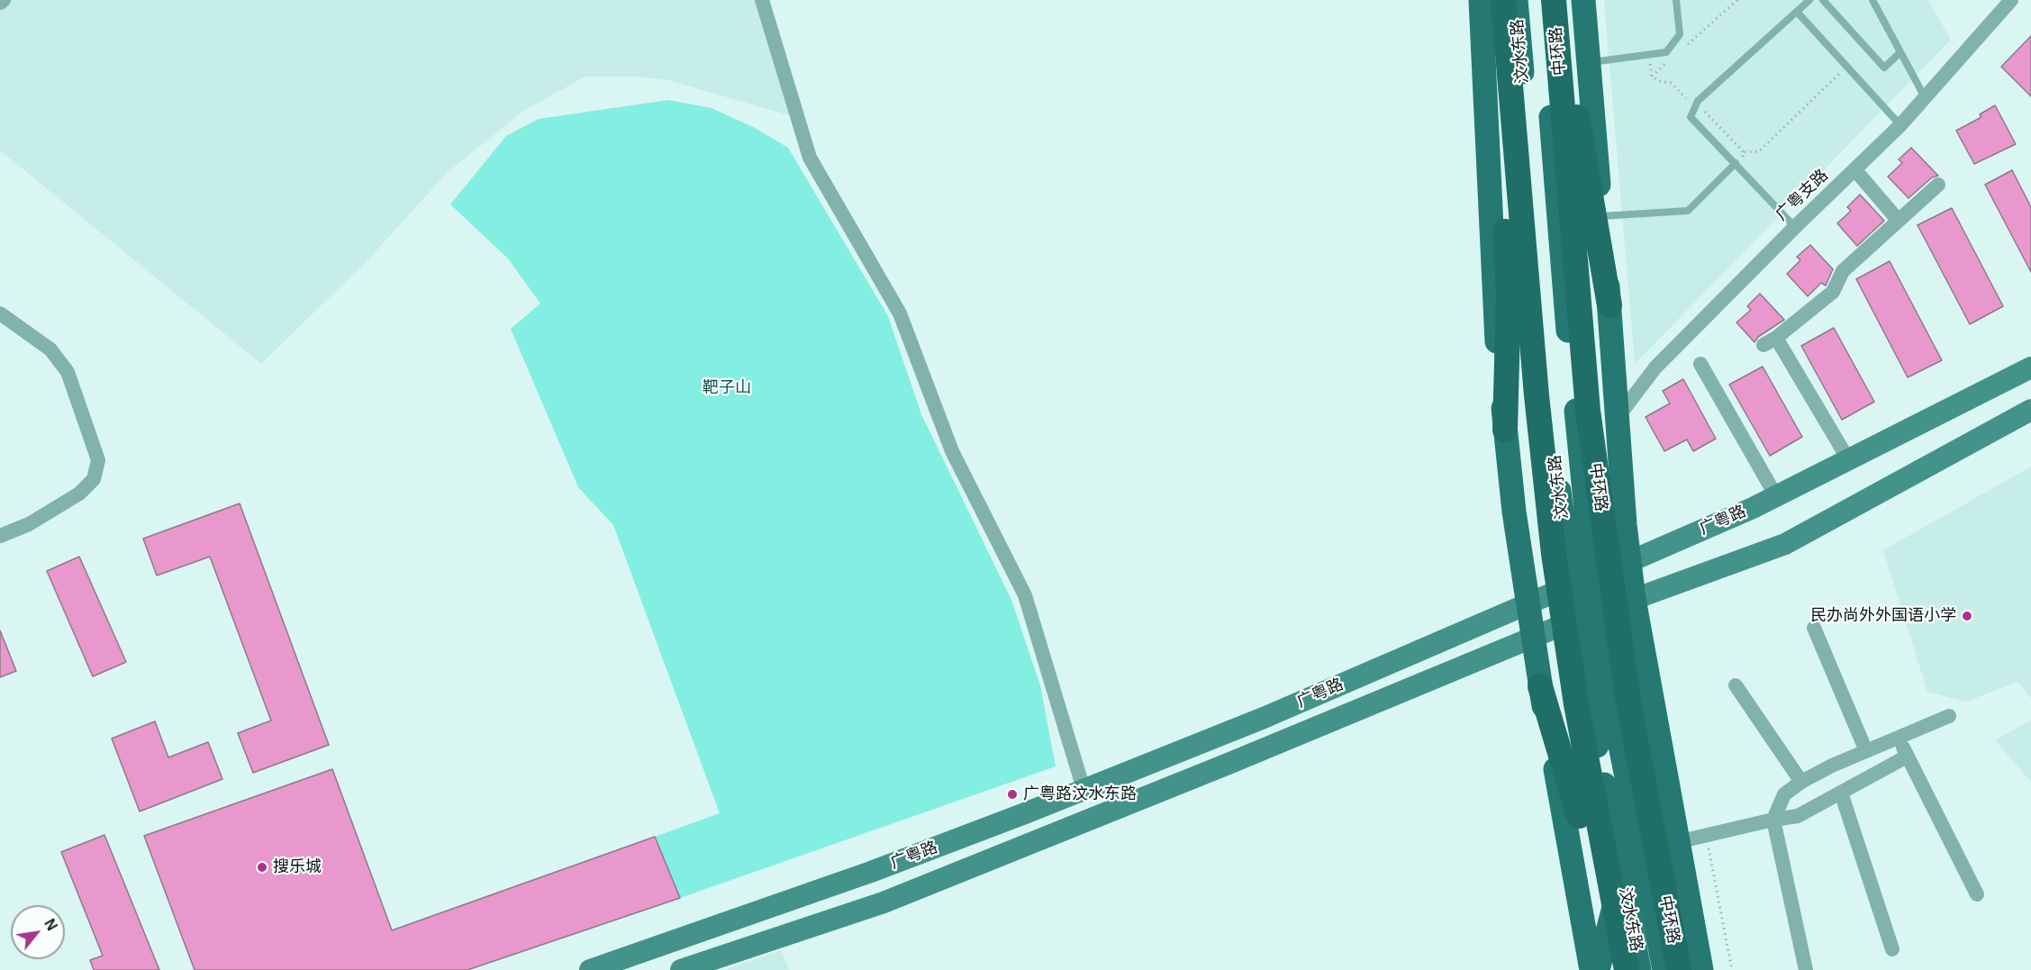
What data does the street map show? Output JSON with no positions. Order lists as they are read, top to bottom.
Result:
{
  "streets": {
    "highway": ["中环路"],
    "main road": ["汶水东路", "广粤路"],
    "street": ["广粤支路"]
  },
  "crossings": [
    ["汶水东路", "广粤路"]
  ],
  "parks": ["靶子山"],
  "places": ["民办尚外外国语小学", "广粤路汶水东路", "搜乐城"],
  "north": "top right"
}
